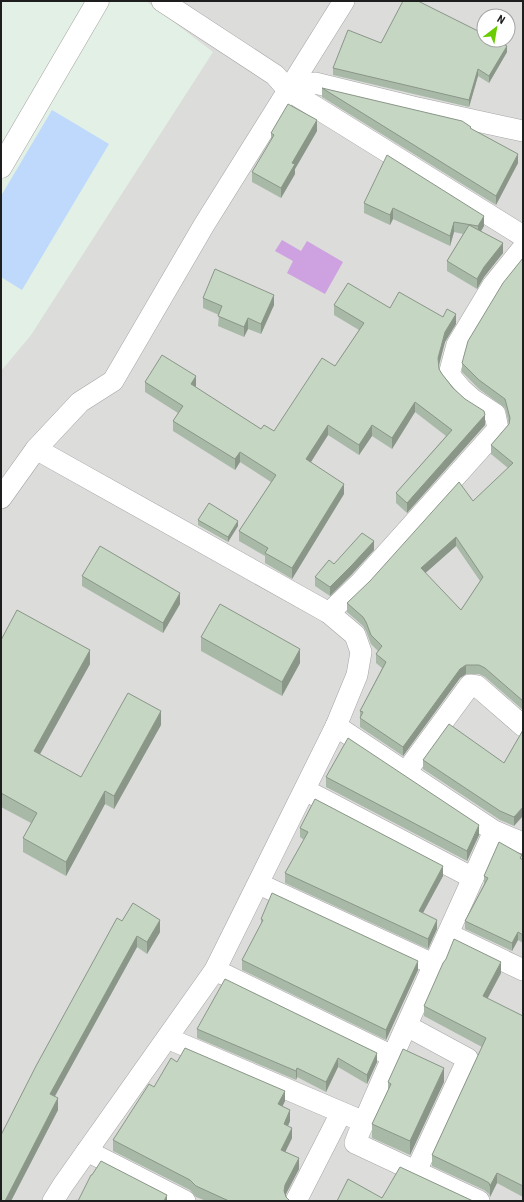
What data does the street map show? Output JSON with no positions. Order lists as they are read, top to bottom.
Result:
{
  "north": "top right"
}
